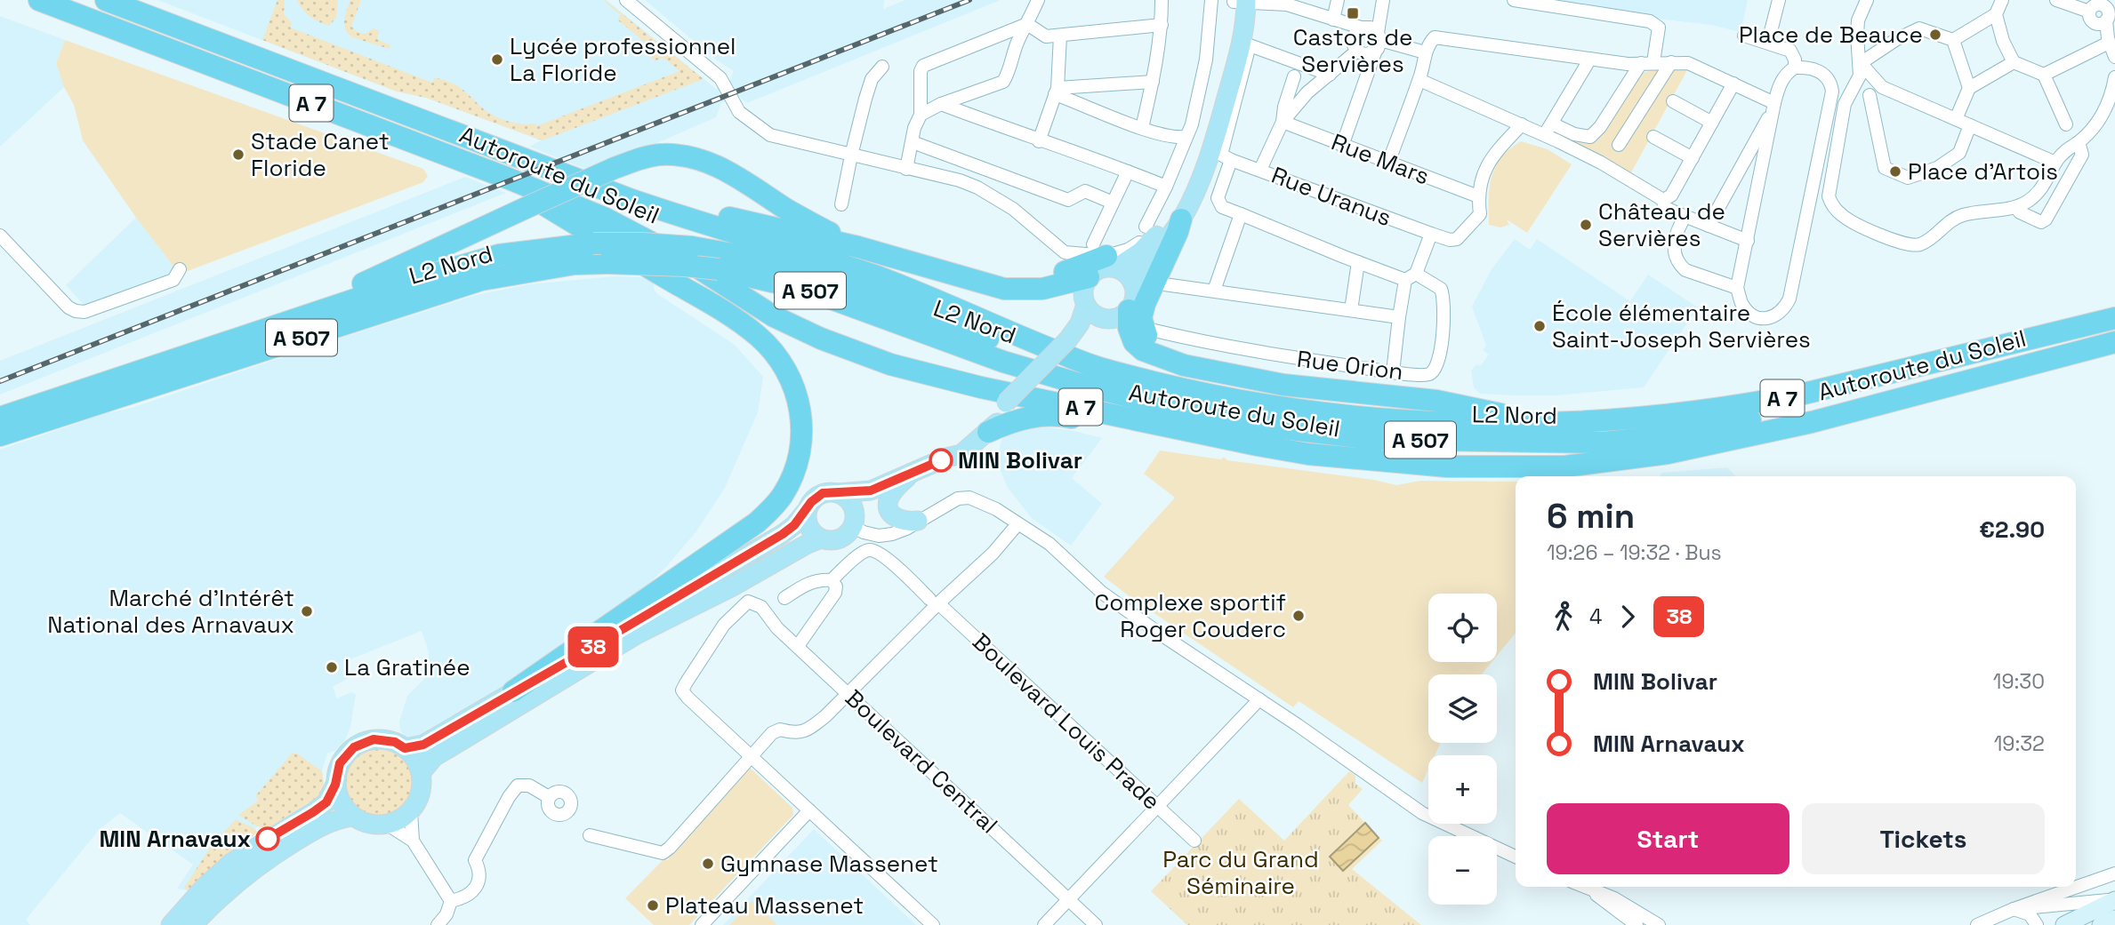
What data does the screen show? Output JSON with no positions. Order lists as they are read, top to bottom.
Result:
{
  "streets": {
    "highway": [
      "A 7",
      "Autoroute du Soleil",
      "L2 Nord",
      "A 507"
    ],
    "street": [
      "Rue Mars",
      "Rue Uranus",
      "Rue Orion",
      "Boulevard Louis Prade",
      "Boulevard Central"
    ]
  },
  "crossings": [
    ["Rue Mars", "Rue Uranus"],
    ["Autoroute du Soleil", "L2 Nord"]
  ],
  "parks": ["Parc du Grand Séminaire"],
  "places": {
    "transit": ["Castors de Servières"],
    "other": [
      "Place de Beauce",
      "Lycée professionnel La Floride",
      "Stade Canet Floride",
      "Place d'Artois",
      "Château de Servières",
      "École élémentaire Saint-Joseph Servières",
      "MIN Bolivar",
      "Marché d'Intérêt National des Arnavaux",
      "Complexe sportif Roger Couderc",
      "La Gratinée",
      "MIN Arnavaux",
      "Gymnase Massenet",
      "Plateau Massenet"
    ]
  },
  "lines": ["bus line 38"],
  "page": {
    "on_map": "38",
    "heading": ["6 min", "19:26 – 19:32 · Bus", "€2.90"],
    "legs": ["4", "38"],
    "map_buttons": ["+", "−"],
    "list": [
      {
        "name": "MIN Bolivar",
        "value": "19:30"
      },
      {
        "name": "MIN Arnavaux",
        "value": "19:32"
      }
    ],
    "buttons": ["Start", "Tickets"]
  }
}
